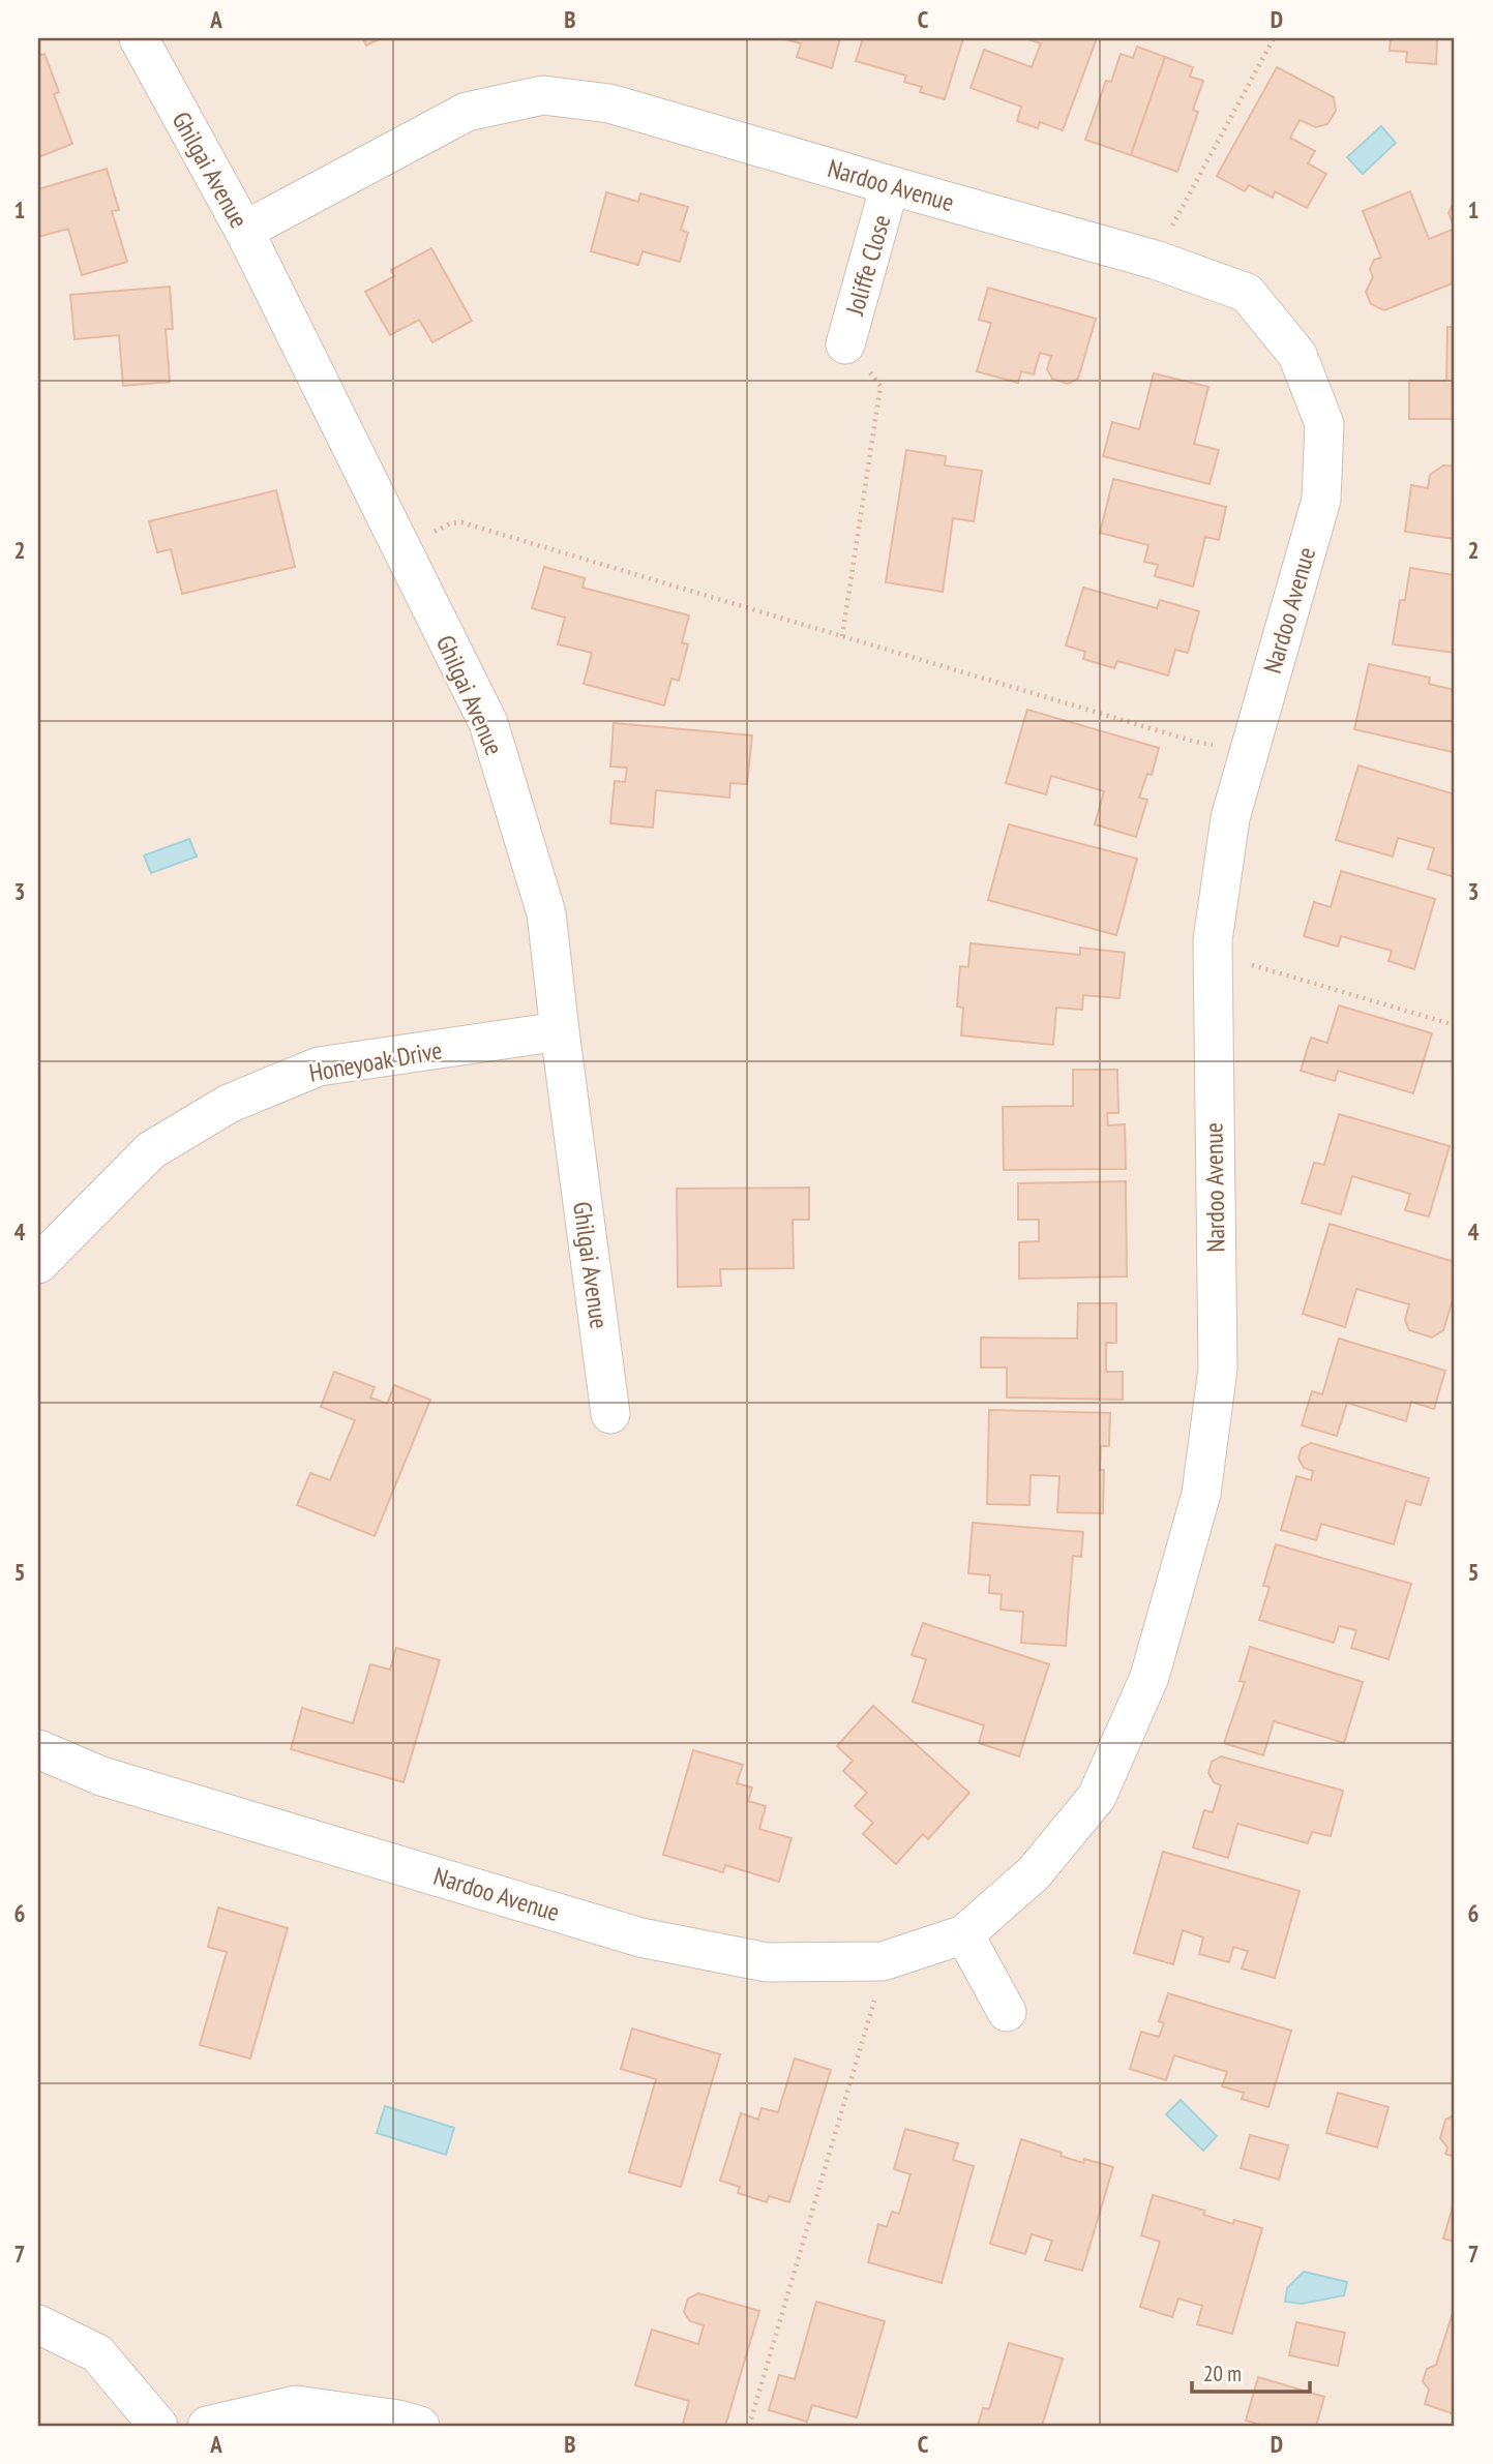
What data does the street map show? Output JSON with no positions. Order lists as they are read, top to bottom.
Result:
{
  "streets": {
    "street": [
      "Ghilgai Avenue",
      "Nardoo Avenue",
      "Joliffe Close",
      "Honeyoak Drive"
    ]
  },
  "crossings": [
    ["Ghilgai Avenue", "Nardoo Avenue"],
    ["Ghilgai Avenue", "Honeyoak Drive"],
    ["Nardoo Avenue", "Joliffe Close"]
  ],
  "scale_bar": "20 m",
  "grid": {
    "columns": [
      "A",
      "B",
      "C",
      "D"
    ],
    "rows": [
      "1",
      "2",
      "3",
      "4",
      "5",
      "6",
      "7"
    ]
  }
}
